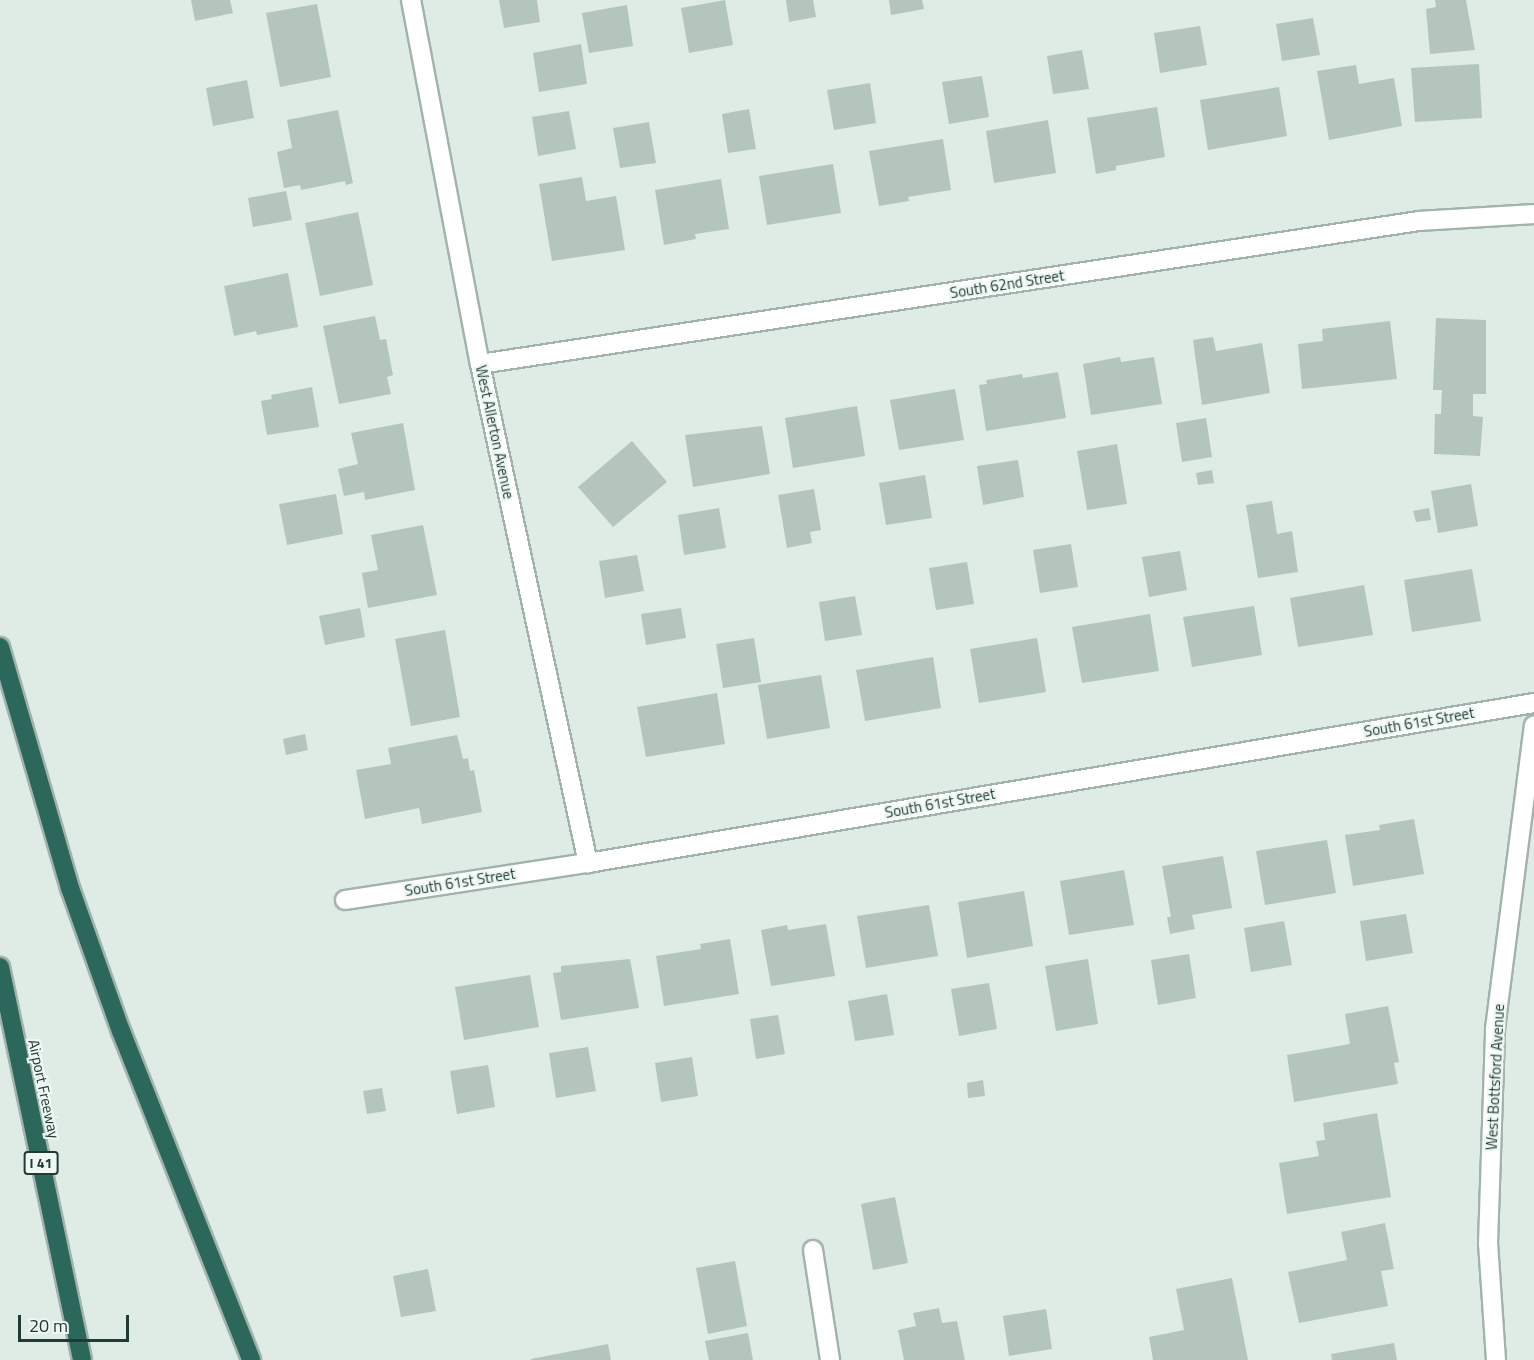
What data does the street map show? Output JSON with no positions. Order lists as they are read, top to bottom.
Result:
{
  "streets": {
    "highway": ["Airport Freeway", "I 41"],
    "street": [
      "South 62nd Street",
      "West Allerton Avenue",
      "South 61st Street",
      "West Bottsford Avenue"
    ]
  },
  "crossings": [
    ["South 62nd Street", "West Allerton Avenue"],
    ["West Allerton Avenue", "South 61st Street"]
  ],
  "scale_bar": "20 m"
}
